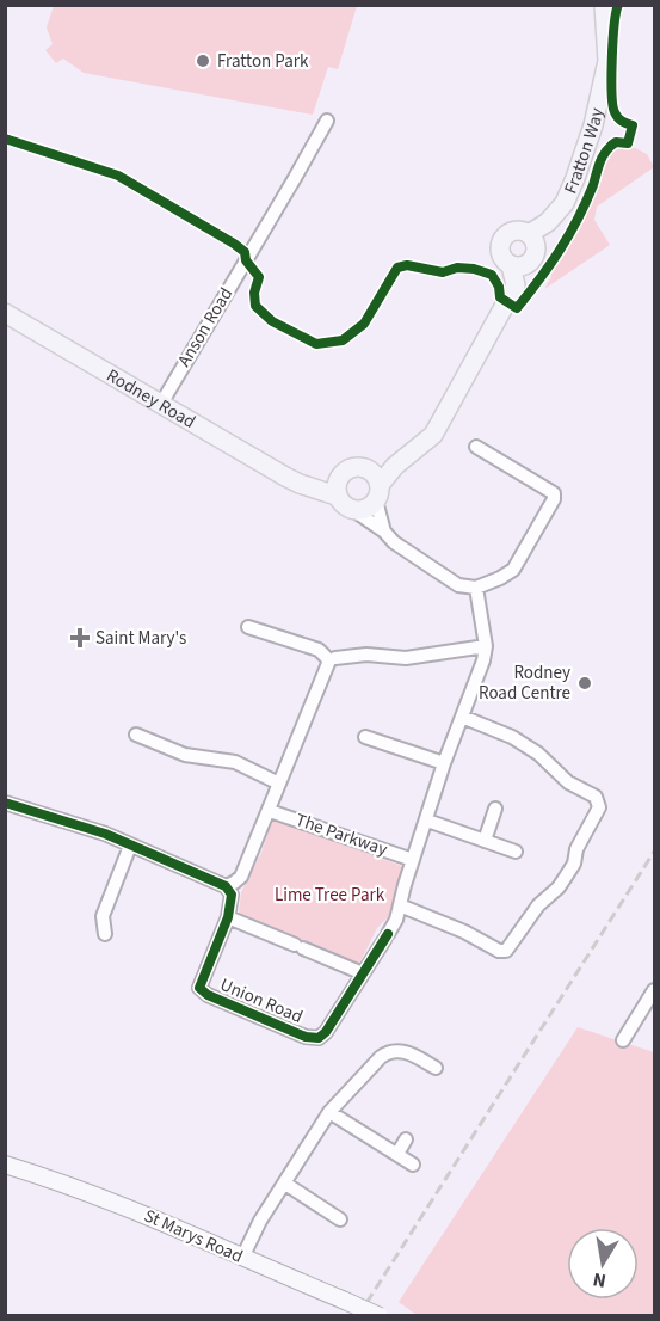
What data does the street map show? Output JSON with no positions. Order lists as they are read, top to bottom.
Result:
{
  "streets": {
    "main road": ["Fratton Way", "Rodney Road"],
    "street": [
      "Anson Road",
      "The Parkway",
      "Union Road",
      "St Marys Road"
    ]
  },
  "crossings": [
    ["Fratton Way", "Rodney Road"],
    ["Anson Road", "Rodney Road"],
    ["The Parkway", "Union Road"]
  ],
  "parks": ["Lime Tree Park"],
  "places": {
    "other": ["Fratton Park", "Rodney Road Centre"],
    "health": ["Saint Mary's"]
  },
  "north": "bottom"
}
